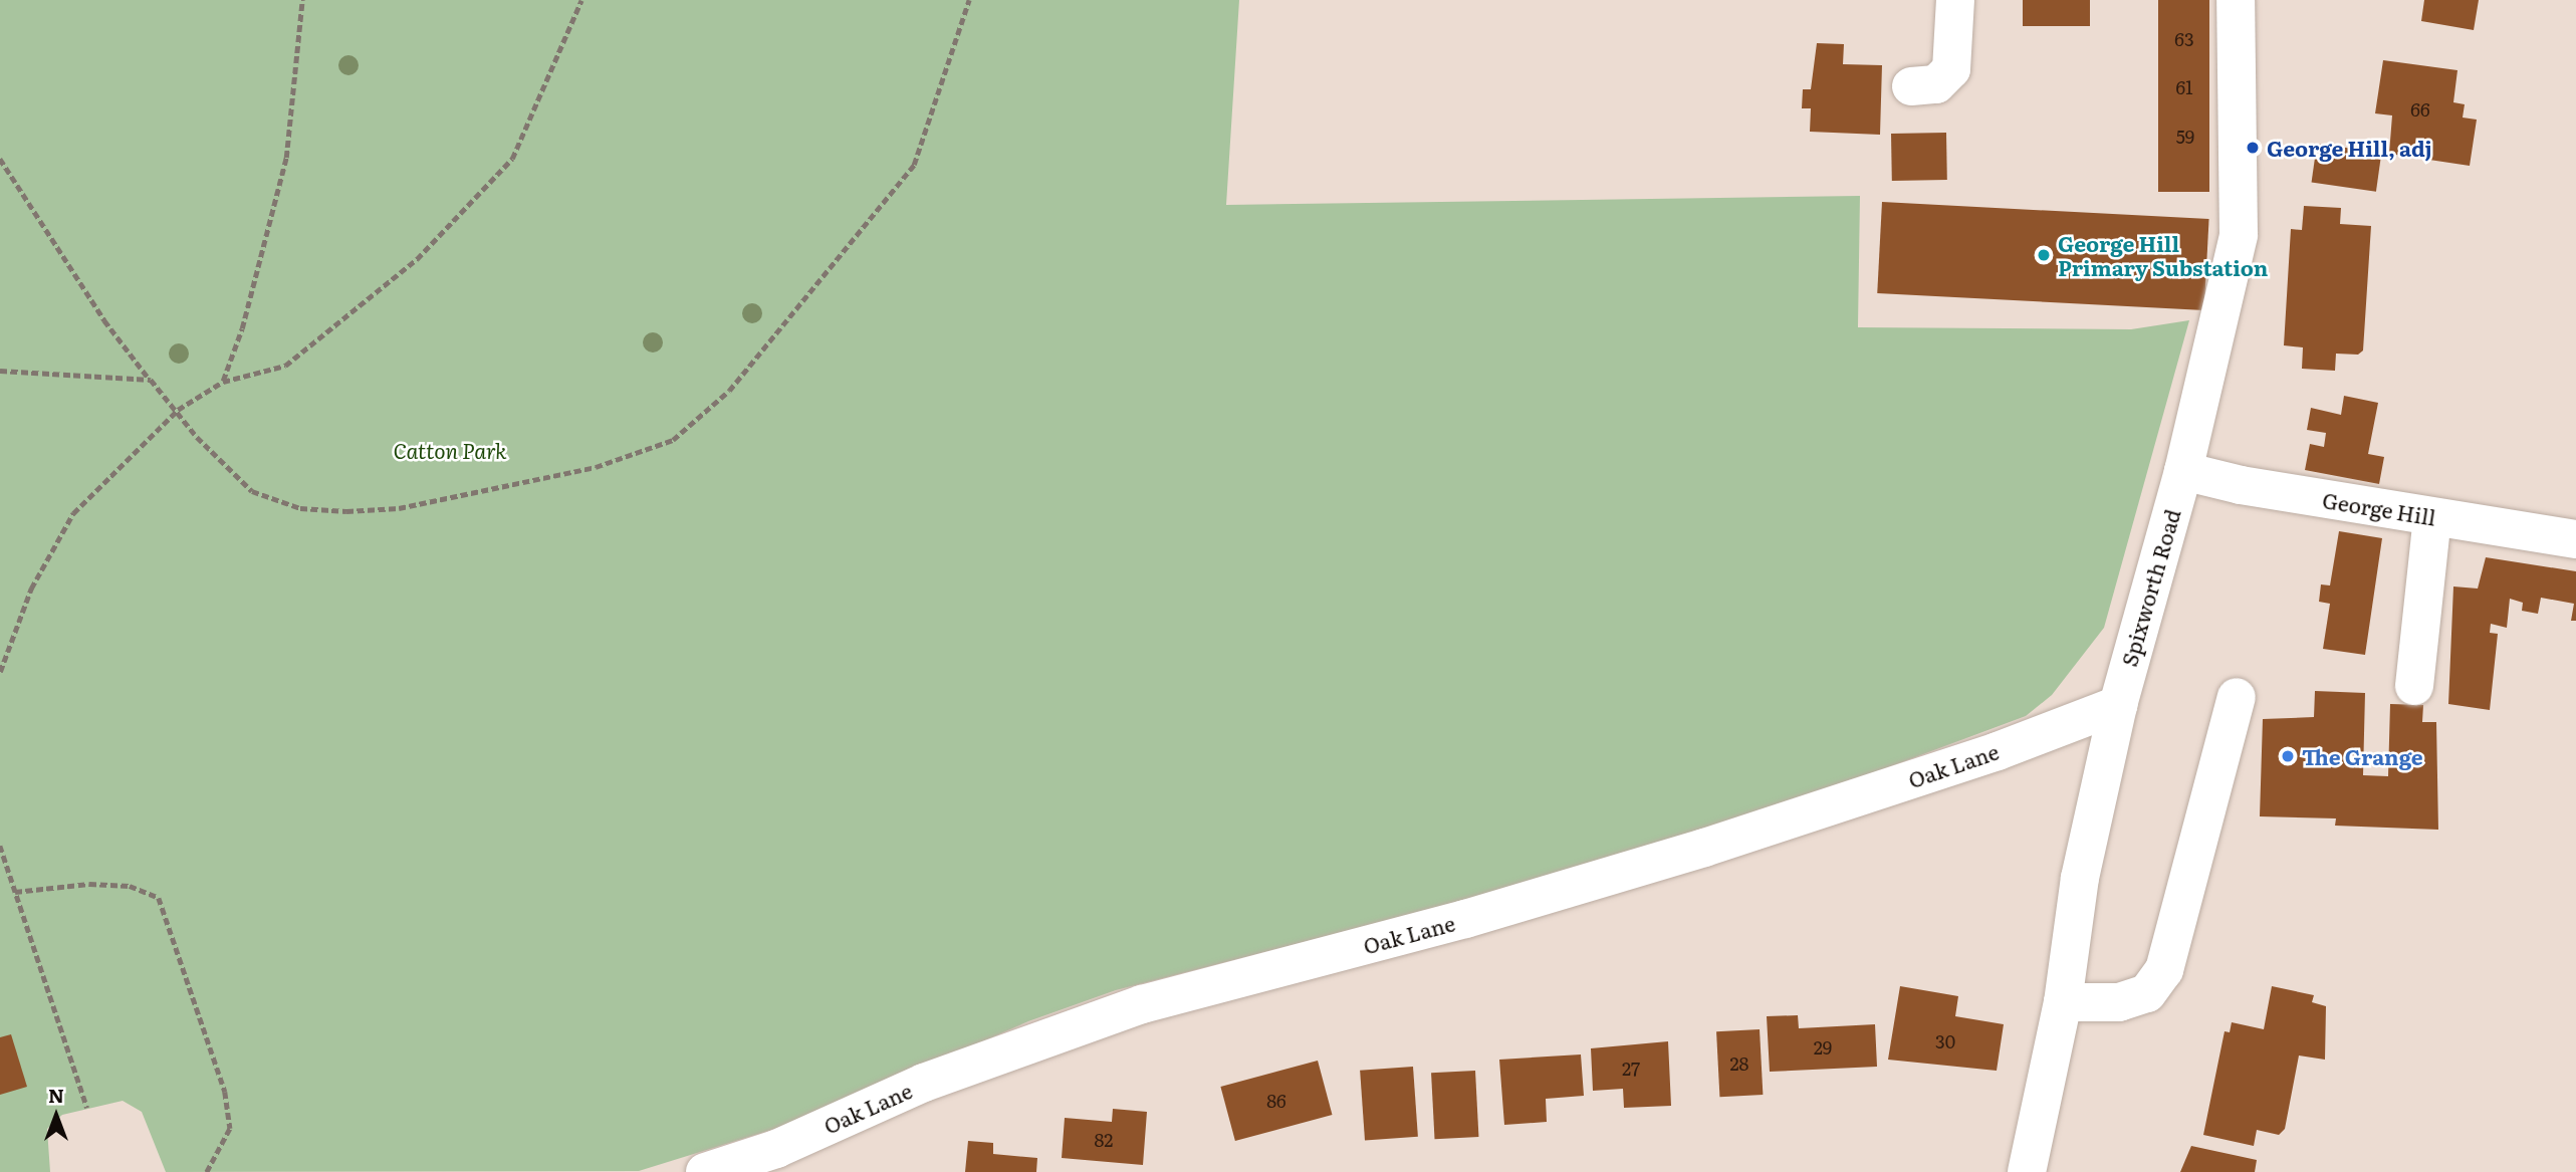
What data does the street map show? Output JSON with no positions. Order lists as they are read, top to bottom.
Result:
{
  "streets": {
    "street": ["George Hill", "Spixworth Road", "Oak Lane"]
  },
  "crossings": [
    ["George Hill", "Spixworth Road"],
    ["Spixworth Road", "Oak Lane"]
  ],
  "parks": ["Catton Park"],
  "places": ["George Hill, adj", "George Hill Primary Substation", "The Grange"],
  "house_numbers": [
    "63",
    "61",
    "66",
    "59",
    "30",
    "29",
    "28",
    "27",
    "86",
    "82"
  ],
  "north": "top"
}
